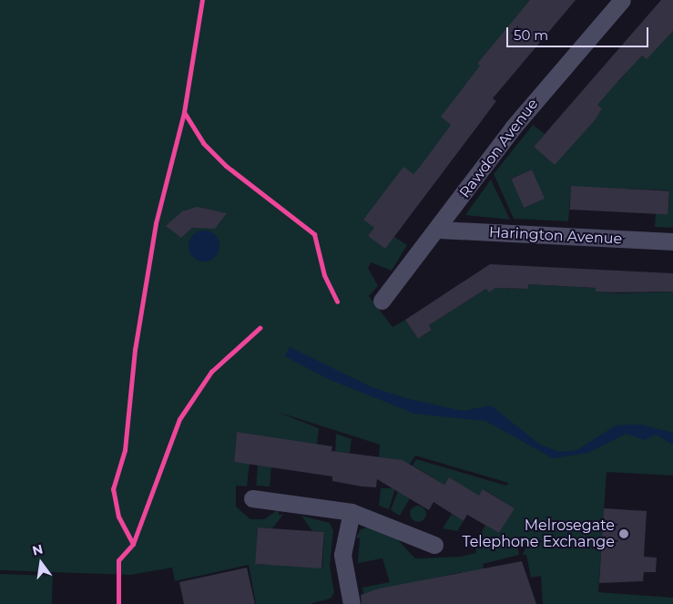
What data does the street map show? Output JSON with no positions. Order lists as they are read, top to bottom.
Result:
{
  "streets": {
    "street": ["Rawdon Avenue", "Harington Avenue"]
  },
  "crossings": [
    ["Rawdon Avenue", "Harington Avenue"]
  ],
  "places": ["Melrosegate Telephone Exchange"],
  "scale_bar": "50 m",
  "north": "top"
}
